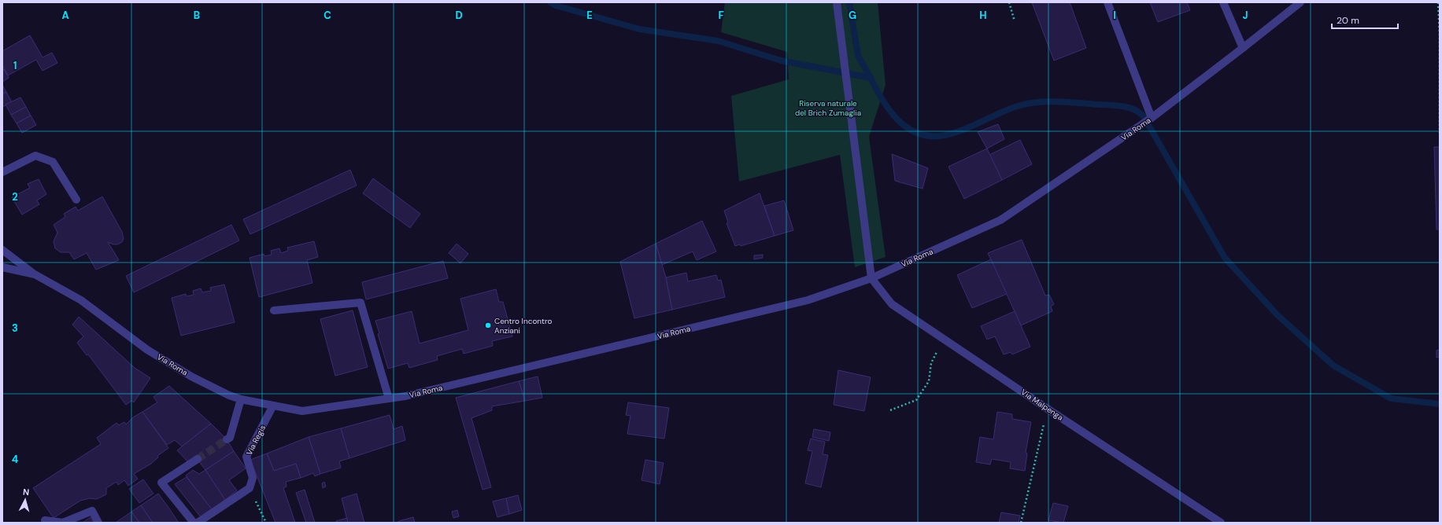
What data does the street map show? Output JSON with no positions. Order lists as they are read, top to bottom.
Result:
{
  "streets": {
    "street": ["Via Roma", "Via Malpenga", "Via Regis"]
  },
  "crossings": [
    ["Via Roma", "Via Malpenga"],
    ["Via Roma", "Via Regis"]
  ],
  "parks": ["Riserva naturale del Brich Zumaglia"],
  "places": ["Centro Incontro Anziani"],
  "scale_bar": "20 m",
  "north": "top",
  "grid": {
    "columns": [
      "A",
      "B",
      "C",
      "D",
      "E",
      "F",
      "G",
      "H",
      "I",
      "J"
    ],
    "rows": [
      "1",
      "2",
      "3",
      "4"
    ]
  }
}
